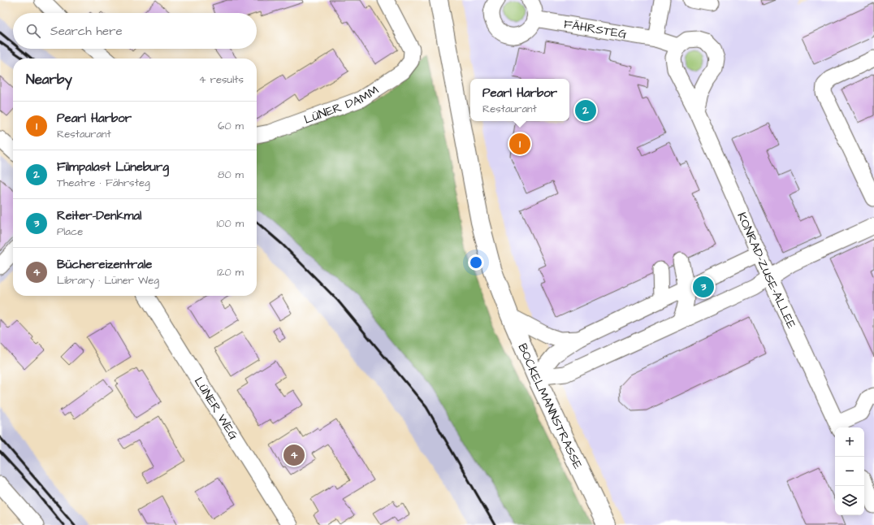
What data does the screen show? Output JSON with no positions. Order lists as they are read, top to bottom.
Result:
{
  "streets": {
    "main road": ["BOCKELMANNSTRASSE"],
    "street": [
      "FÄHRSTEG",
      "LÜNER DAMM",
      "KONRAD-ZUSE-ALLEE",
      "LÜNER WEG"
    ]
  },
  "crossings": [
    ["FÄHRSTEG", "KONRAD-ZUSE-ALLEE"]
  ],
  "page": {
    "search": "Search here",
    "heading": ["Nearby", "4 results"],
    "popup": ["Pearl Harbor", "Restaurant"],
    "pins": [
      "2",
      "1",
      "3",
      "4"
    ],
    "list": [
      {
        "mark": "1",
        "name": "Pearl Harbor",
        "note": "Restaurant",
        "value": "60 m"
      },
      {
        "mark": "2",
        "name": "Filmpalast Lüneburg",
        "note": "Theatre · Fährsteg",
        "value": "80 m"
      },
      {
        "mark": "3",
        "name": "Reiter-Denkmal",
        "note": "Place",
        "value": "100 m"
      },
      {
        "mark": "4",
        "name": "Büchereizentrale",
        "note": "Library · Lüner Weg",
        "value": "120 m"
      }
    ],
    "map_buttons": ["+", "−"]
  }
}
